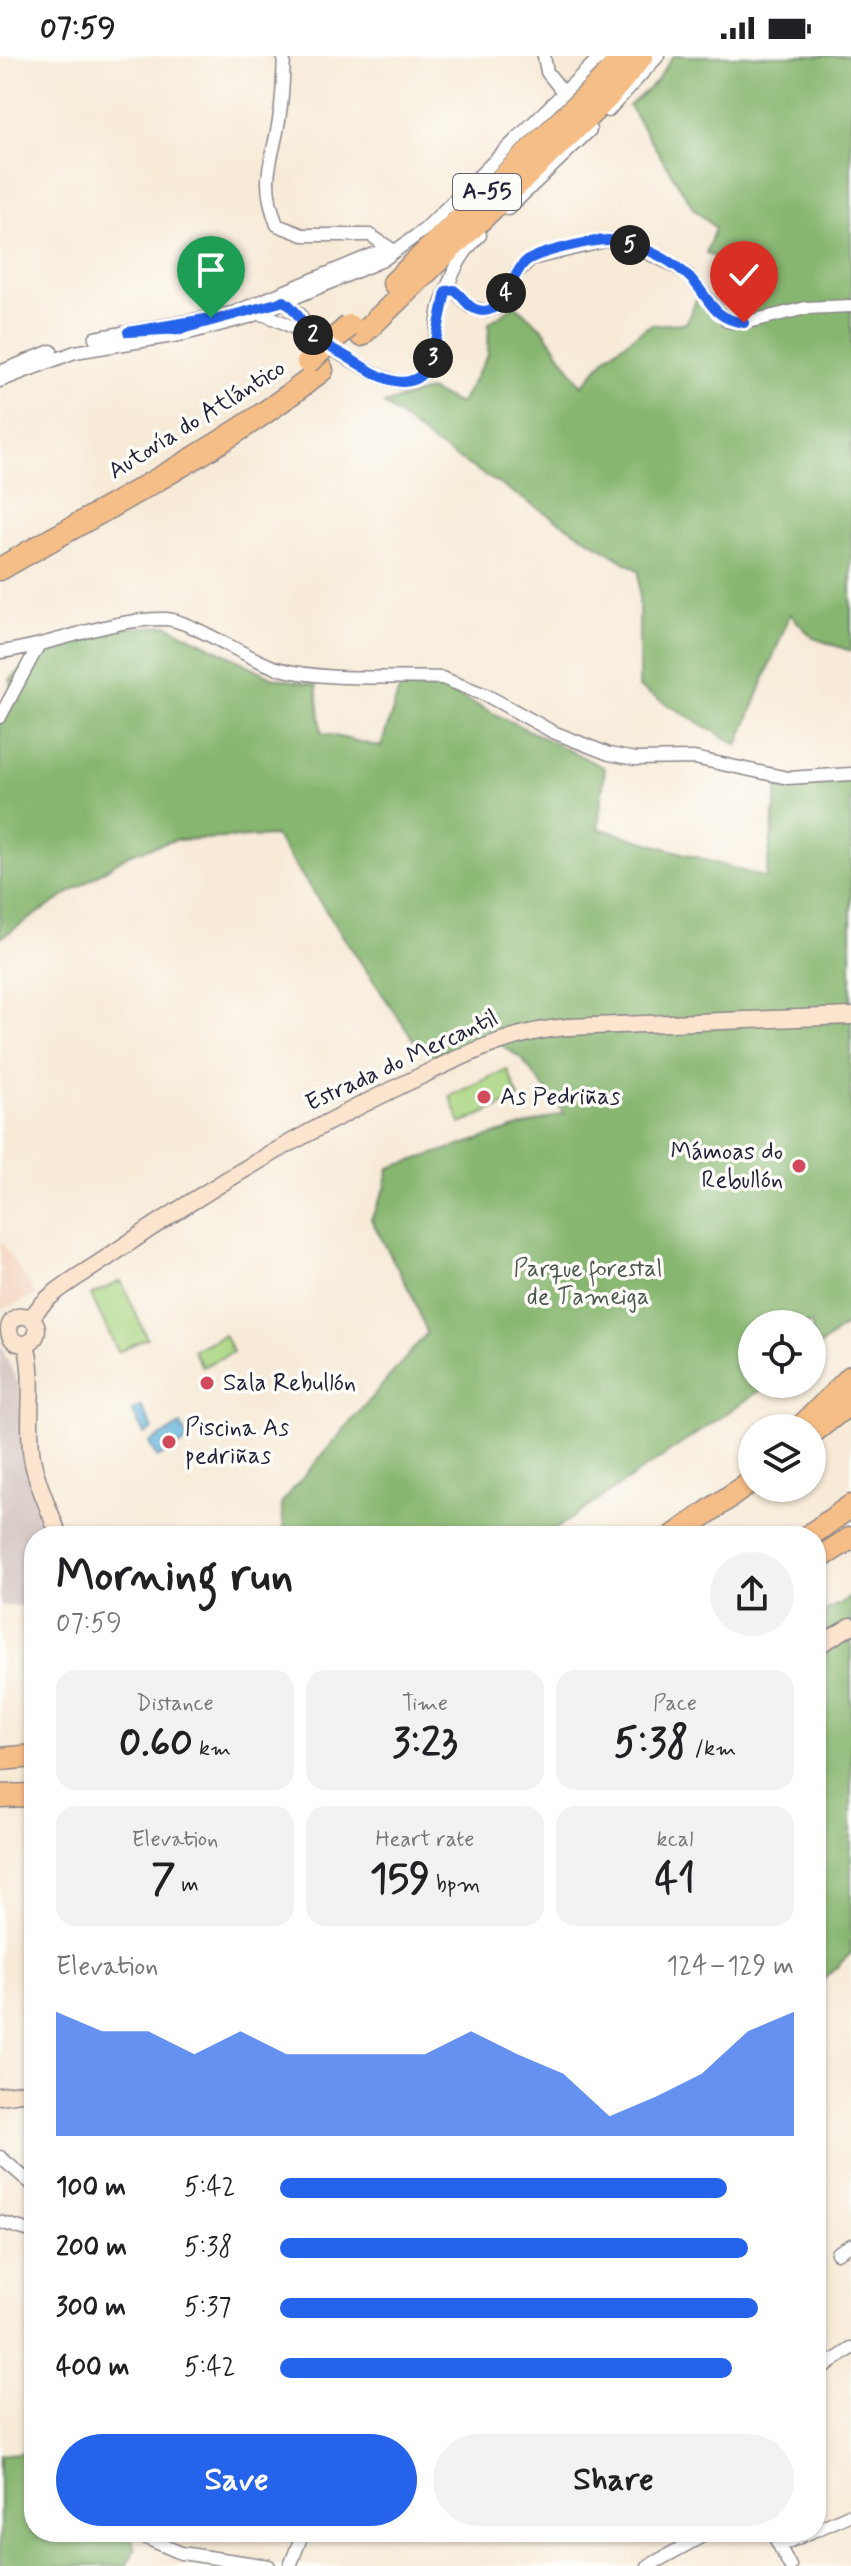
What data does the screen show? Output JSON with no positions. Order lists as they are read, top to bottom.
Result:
{
  "streets": {
    "highway": ["A-55", "Autovía do Atlántico"],
    "street": ["Estrada do Mercantil"]
  },
  "parks": ["Parque forestal de Tameiga"],
  "places": [
    "As Pedriñas",
    "Mámoas do Rebullón",
    "Sala Rebullón",
    "Piscina As pedriñas"
  ],
  "page": {
    "status": "07:59",
    "pins": [
      "5",
      "4",
      "2",
      "3"
    ],
    "heading": ["Morning run", "07:59"],
    "stats": [
      ["Distance", "0.60 km"],
      ["Time", "3:23"],
      ["Pace", "5:38 /km"],
      ["Elevation", "7 m"],
      ["Heart rate", "159 bpm"],
      ["kcal", "41"]
    ],
    "chart": ["Elevation", "124–129 m"],
    "list": [
      {
        "name": "100 m",
        "note": "5:42"
      },
      {
        "name": "200 m",
        "note": "5:38"
      },
      {
        "name": "300 m",
        "note": "5:37"
      },
      {
        "name": "400 m",
        "note": "5:42"
      }
    ],
    "buttons": ["Save", "Share"]
  }
}
